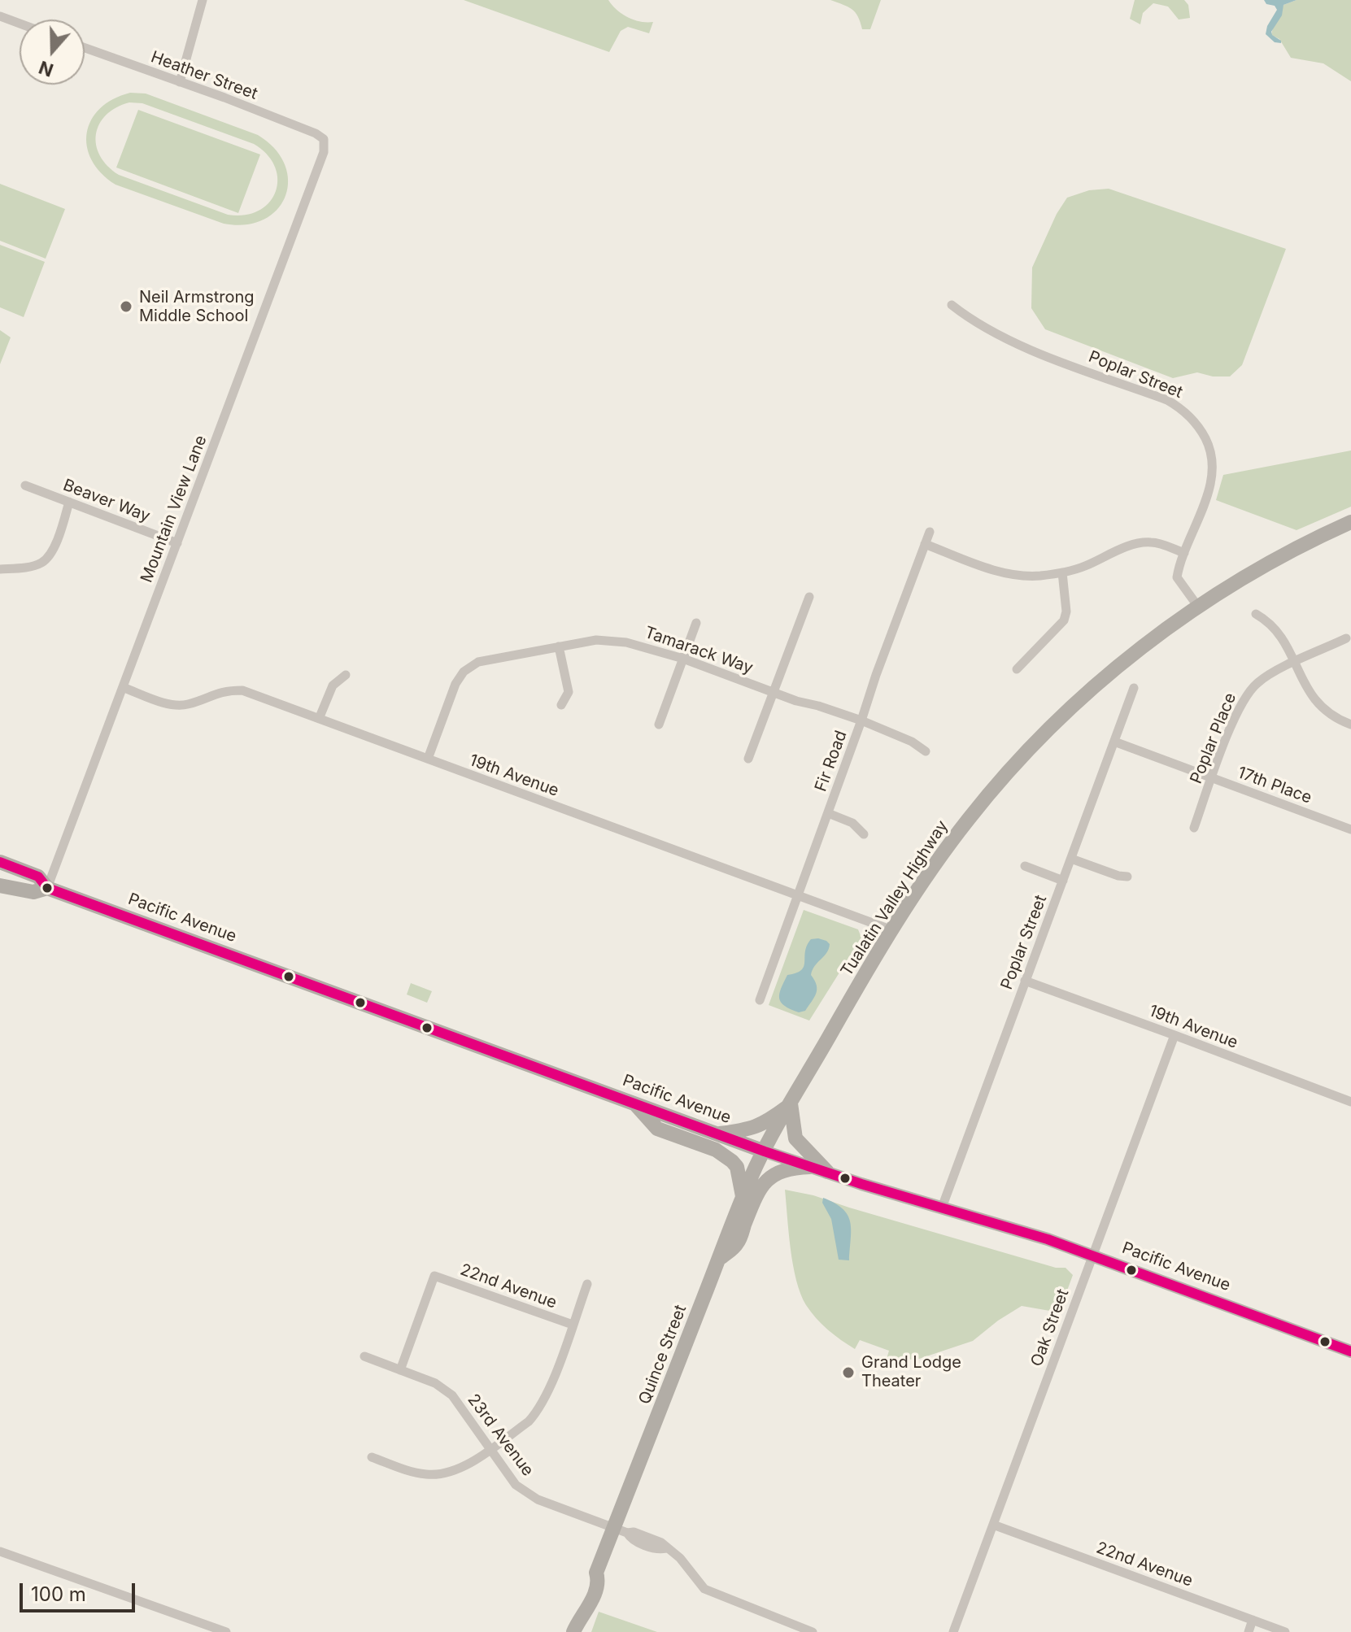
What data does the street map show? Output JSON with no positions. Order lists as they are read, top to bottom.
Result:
{
  "streets": {
    "highway": ["Tualatin Valley Highway", "Pacific Avenue", "Quince Street"],
    "street": [
      "Heather Street",
      "Poplar Street",
      "Beaver Way",
      "Mountain View Lane",
      "Tamarack Way",
      "Poplar Place",
      "Fir Road",
      "19th Avenue",
      "17th Place",
      "22nd Avenue",
      "Oak Street",
      "23rd Avenue"
    ]
  },
  "crossings": [
    ["Heather Street", "Mountain View Lane"],
    ["Poplar Street", "19th Avenue"],
    ["Poplar Street", "17th Place"],
    ["Poplar Street", "Tualatin Valley Highway"],
    ["Poplar Street", "Pacific Avenue"],
    ["Beaver Way", "Mountain View Lane"],
    ["Mountain View Lane", "19th Avenue"],
    ["Mountain View Lane", "Pacific Avenue"],
    ["Tamarack Way", "Fir Road"],
    ["Tamarack Way", "19th Avenue"],
    ["Poplar Place", "17th Place"],
    ["Fir Road", "19th Avenue"],
    ["19th Avenue", "Tualatin Valley Highway"],
    ["19th Avenue", "Oak Street"],
    ["Tualatin Valley Highway", "Pacific Avenue"],
    ["Tualatin Valley Highway", "Quince Street"],
    ["Pacific Avenue", "Oak Street"],
    ["Pacific Avenue", "Quince Street"],
    ["22nd Avenue", "Oak Street"],
    ["22nd Avenue", "23rd Avenue"],
    ["Quince Street", "23rd Avenue"]
  ],
  "places": ["Neil Armstrong Middle School", "Grand Lodge Theater"],
  "scale_bar": "100 m",
  "north": "bottom"
}
